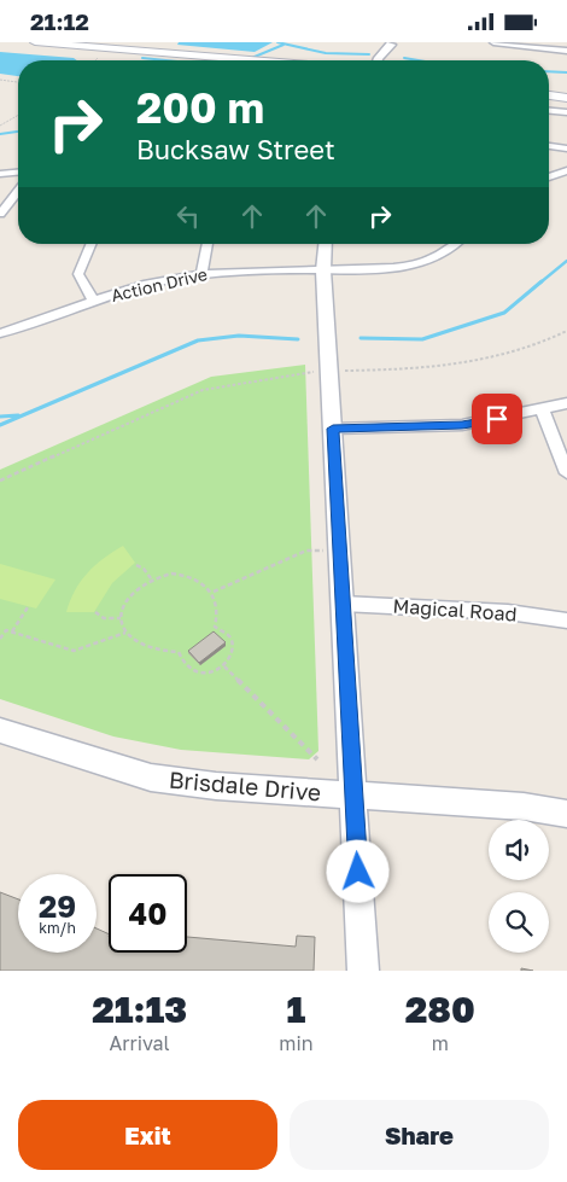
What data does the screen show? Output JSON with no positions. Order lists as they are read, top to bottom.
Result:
{
  "streets": {
    "street": ["Action Drive", "Magical Road", "Brisdale Drive"]
  },
  "page": {
    "status": "21:12",
    "turn": ["200 m", "Bucksaw Street"],
    "speed": "29 km/h",
    "limit": "40",
    "eta": [
      "21:13",
      "Arrival",
      "1",
      "min",
      "280",
      "m"
    ],
    "buttons": ["Exit", "Share"]
  }
}
